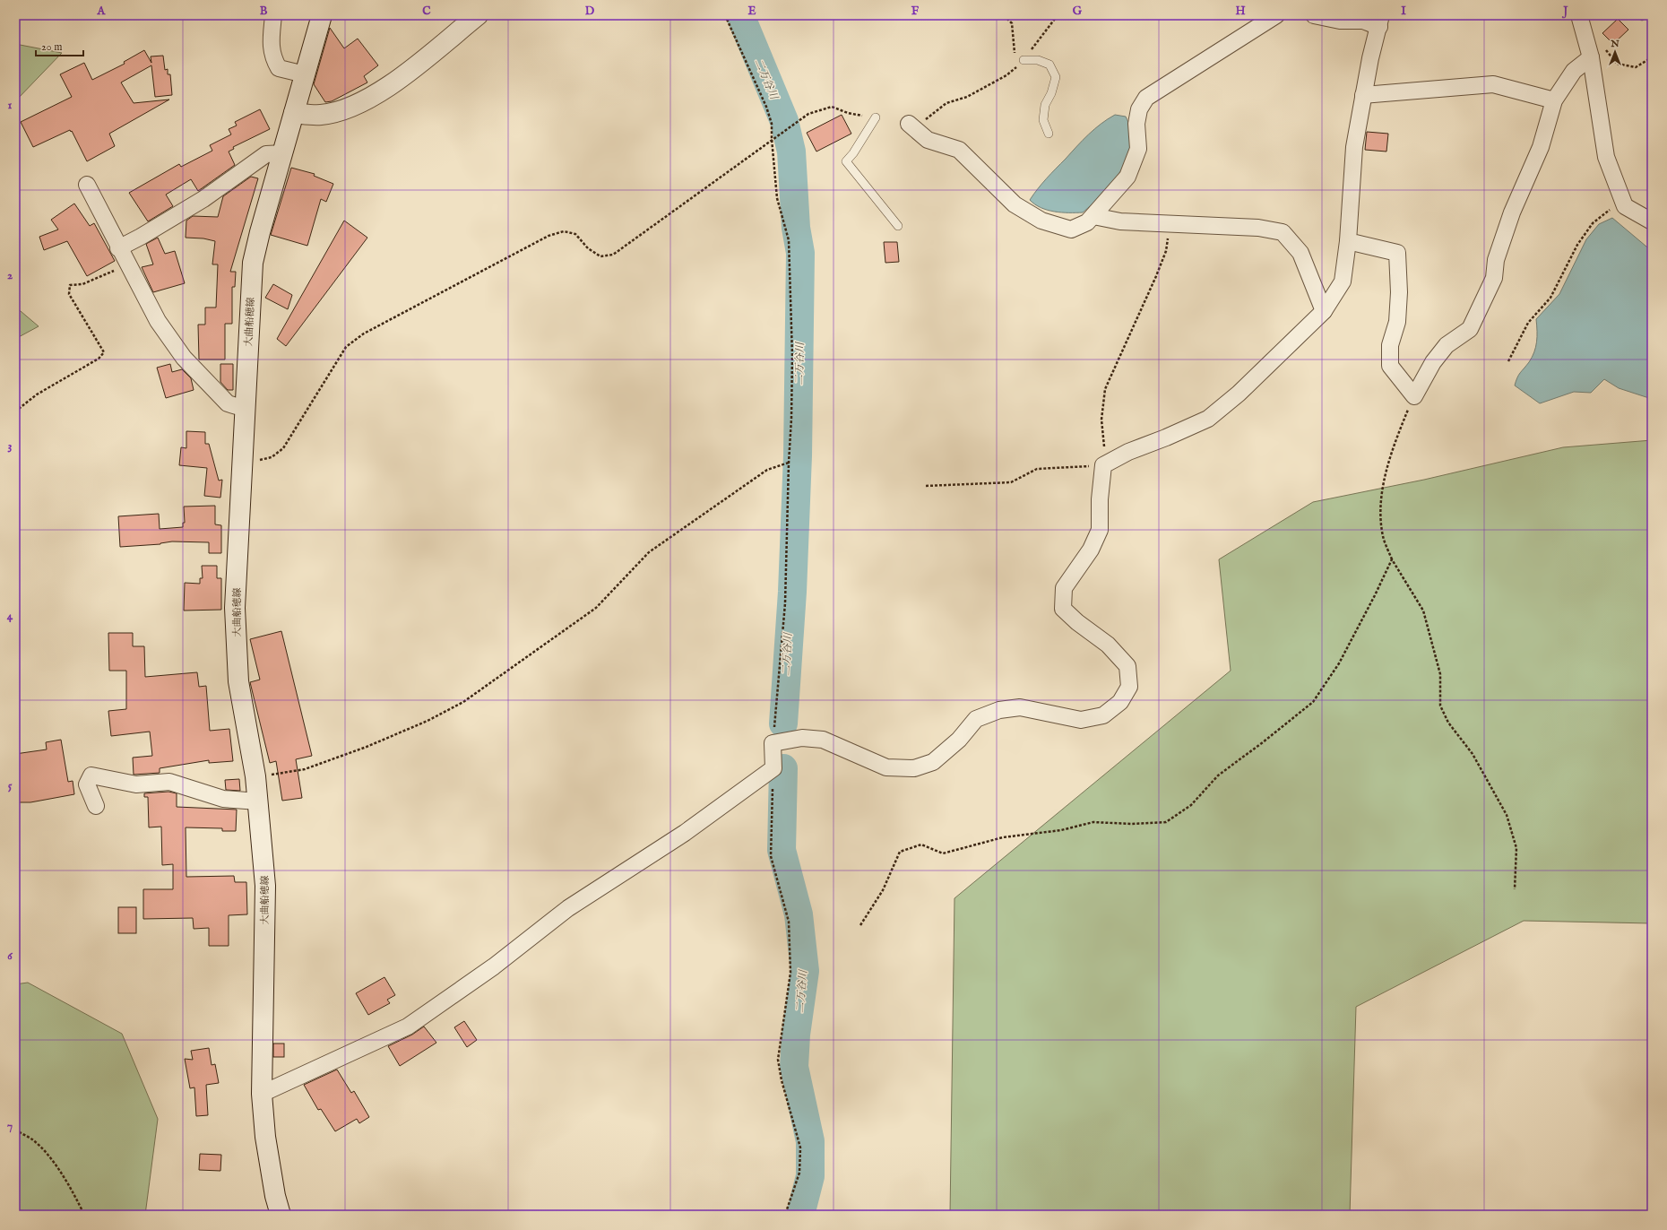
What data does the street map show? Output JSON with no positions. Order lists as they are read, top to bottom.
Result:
{
  "streets": {
    "main road": ["大曲船穂線"]
  },
  "water": ["二万谷川"],
  "scale_bar": "20 m",
  "north": "top",
  "grid": {
    "columns": [
      "A",
      "B",
      "C",
      "D",
      "E",
      "F",
      "G",
      "H",
      "I",
      "J"
    ],
    "rows": [
      "1",
      "2",
      "3",
      "4",
      "5",
      "6",
      "7"
    ]
  }
}
